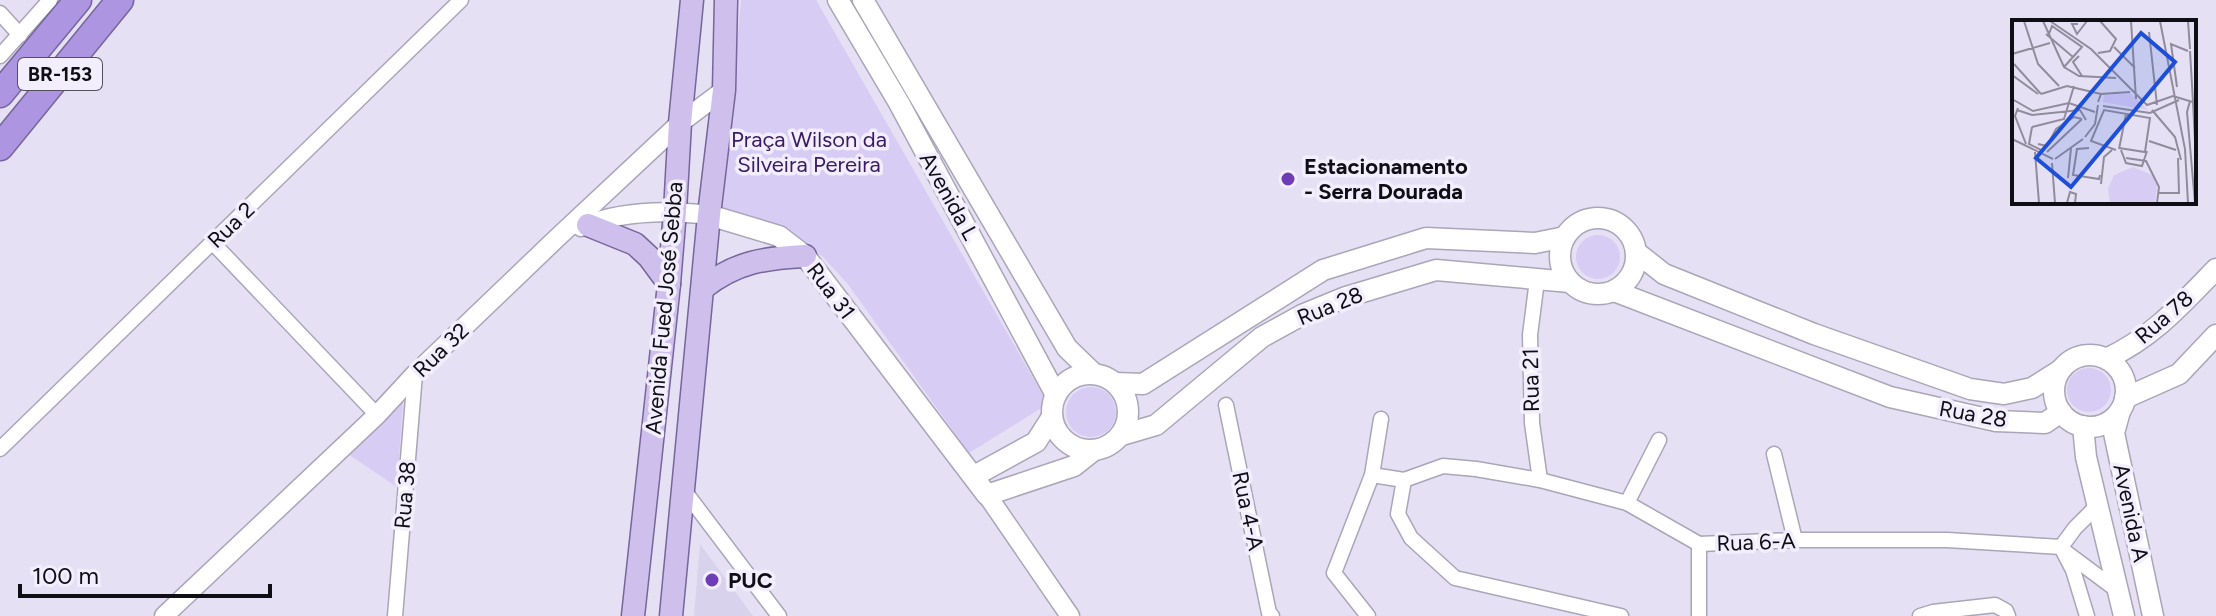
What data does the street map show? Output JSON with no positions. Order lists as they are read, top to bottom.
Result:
{
  "streets": {
    "highway": ["BR-153"],
    "main road": [
      "Avenida L",
      "Rua 31",
      "Rua 28",
      "Avenida Fued José Sebba",
      "Rua 78",
      "Avenida A"
    ],
    "street": [
      "Rua 2",
      "Rua 32",
      "Rua 21",
      "Rua 38",
      "Rua 4-A",
      "Rua 6-A"
    ]
  },
  "crossings": [
    ["Avenida L", "Rua 28"],
    ["Rua 31", "Avenida Fued José Sebba"],
    ["Rua 31", "Rua 32"],
    ["Rua 28", "Rua 78"],
    ["Rua 28", "Rua 21"],
    ["Rua 28", "Avenida A"],
    ["Avenida Fued José Sebba", "Rua 32"],
    ["Rua 78", "Avenida A"],
    ["Rua 32", "Rua 38"],
    ["Rua 21", "Rua 6-A"]
  ],
  "parks": ["Praça Wilson da Silveira Pereira"],
  "places": ["Estacionamento - Serra Dourada", "PUC"],
  "scale_bar": "100 m"
}
